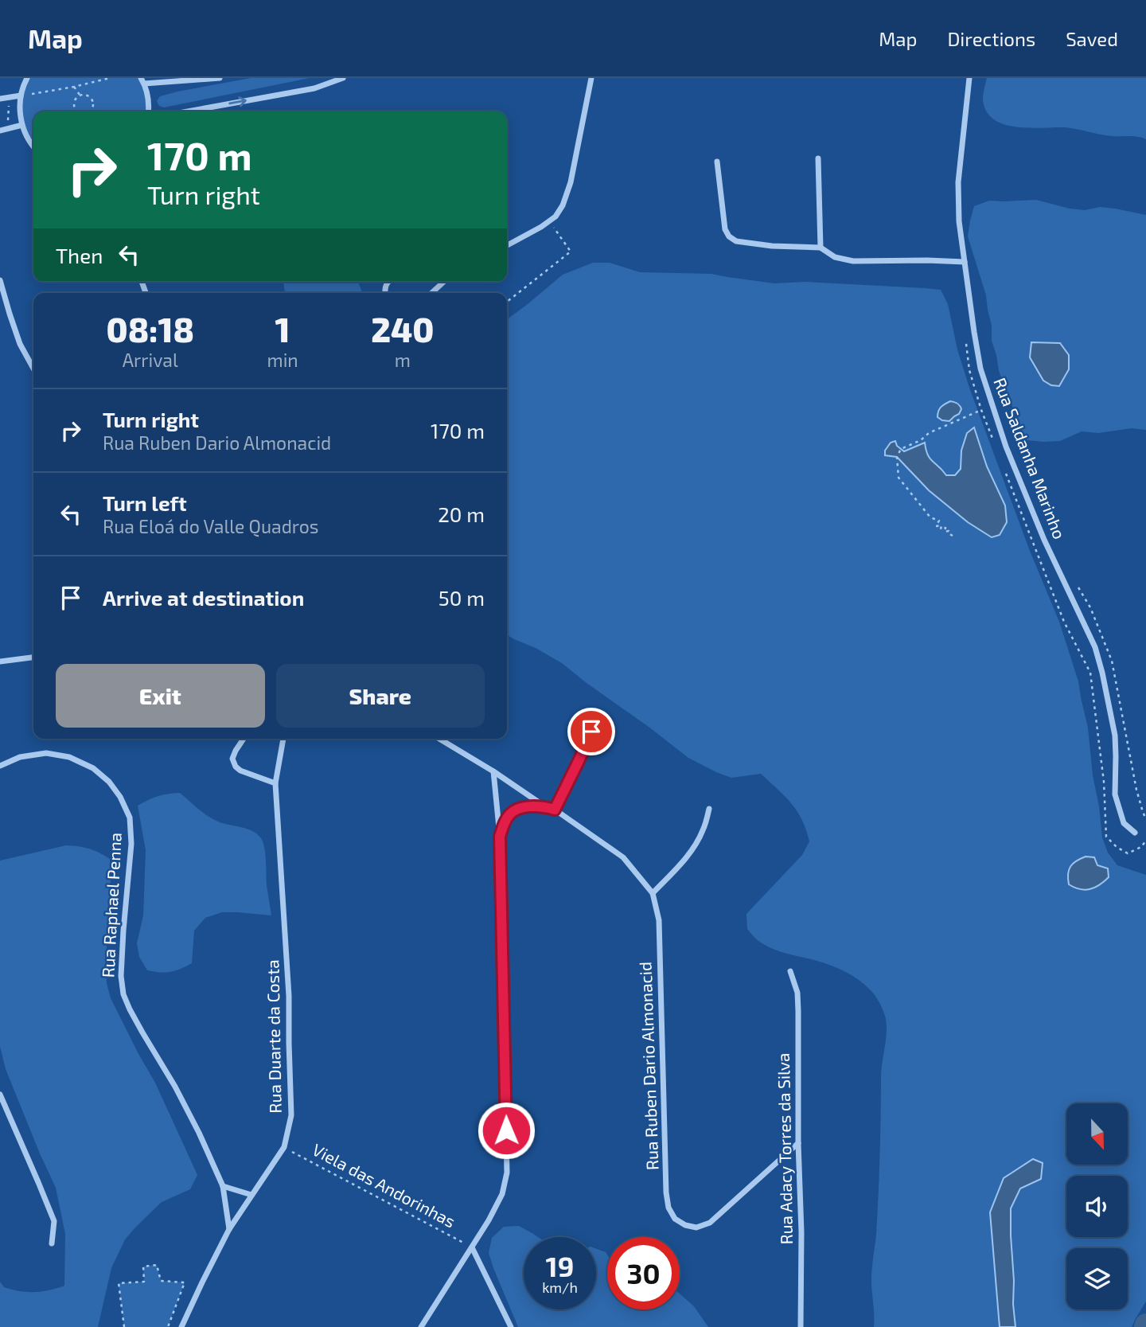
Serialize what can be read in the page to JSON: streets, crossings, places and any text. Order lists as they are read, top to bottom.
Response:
{
  "streets": {
    "street": [
      "Rua Saldanha Marinho",
      "Rua Raphael Penna",
      "Rua Duarte da Costa",
      "Rua Ruben Dario Almonacid",
      "Rua Adacy Torres da Silva"
    ],
    "path": ["Viela das Andorinhas"]
  },
  "crossings": [
    ["Rua Raphael Penna", "Rua Duarte da Costa"],
    ["Rua Duarte da Costa", "Viela das Andorinhas"],
    ["Rua Ruben Dario Almonacid", "Rua Adacy Torres da Silva"]
  ],
  "north": "bottom",
  "page": {
    "header": "Map",
    "nav": ["Map", "Directions", "Saved"],
    "turn": ["170 m", "Turn right"],
    "then": "Then",
    "eta": [
      "08:18",
      "Arrival",
      "1",
      "min",
      "240",
      "m"
    ],
    "list": [
      {
        "name": "Turn right",
        "note": "Rua Ruben Dario Almonacid",
        "value": "170 m"
      },
      {
        "name": "Turn left",
        "note": "Rua Eloá do Valle Quadros",
        "value": "20 m"
      },
      {
        "name": "Arrive at destination",
        "value": "50 m"
      }
    ],
    "buttons": ["Exit", "Share"],
    "speed": "19 km/h",
    "limit": "30"
  }
}
